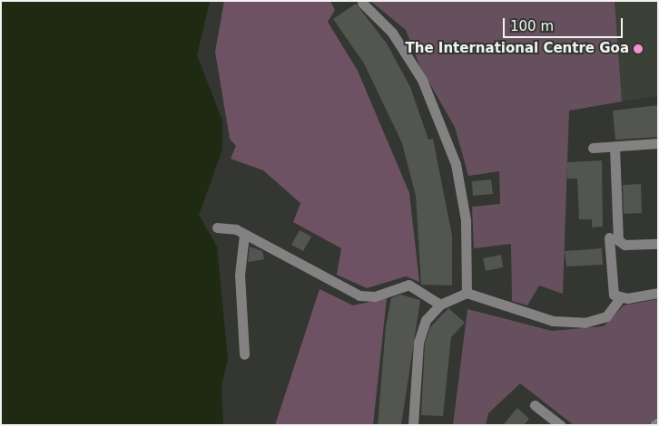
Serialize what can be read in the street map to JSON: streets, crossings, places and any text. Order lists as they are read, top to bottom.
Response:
{
  "places": ["The International Centre Goa"],
  "scale_bar": "100 m"
}
